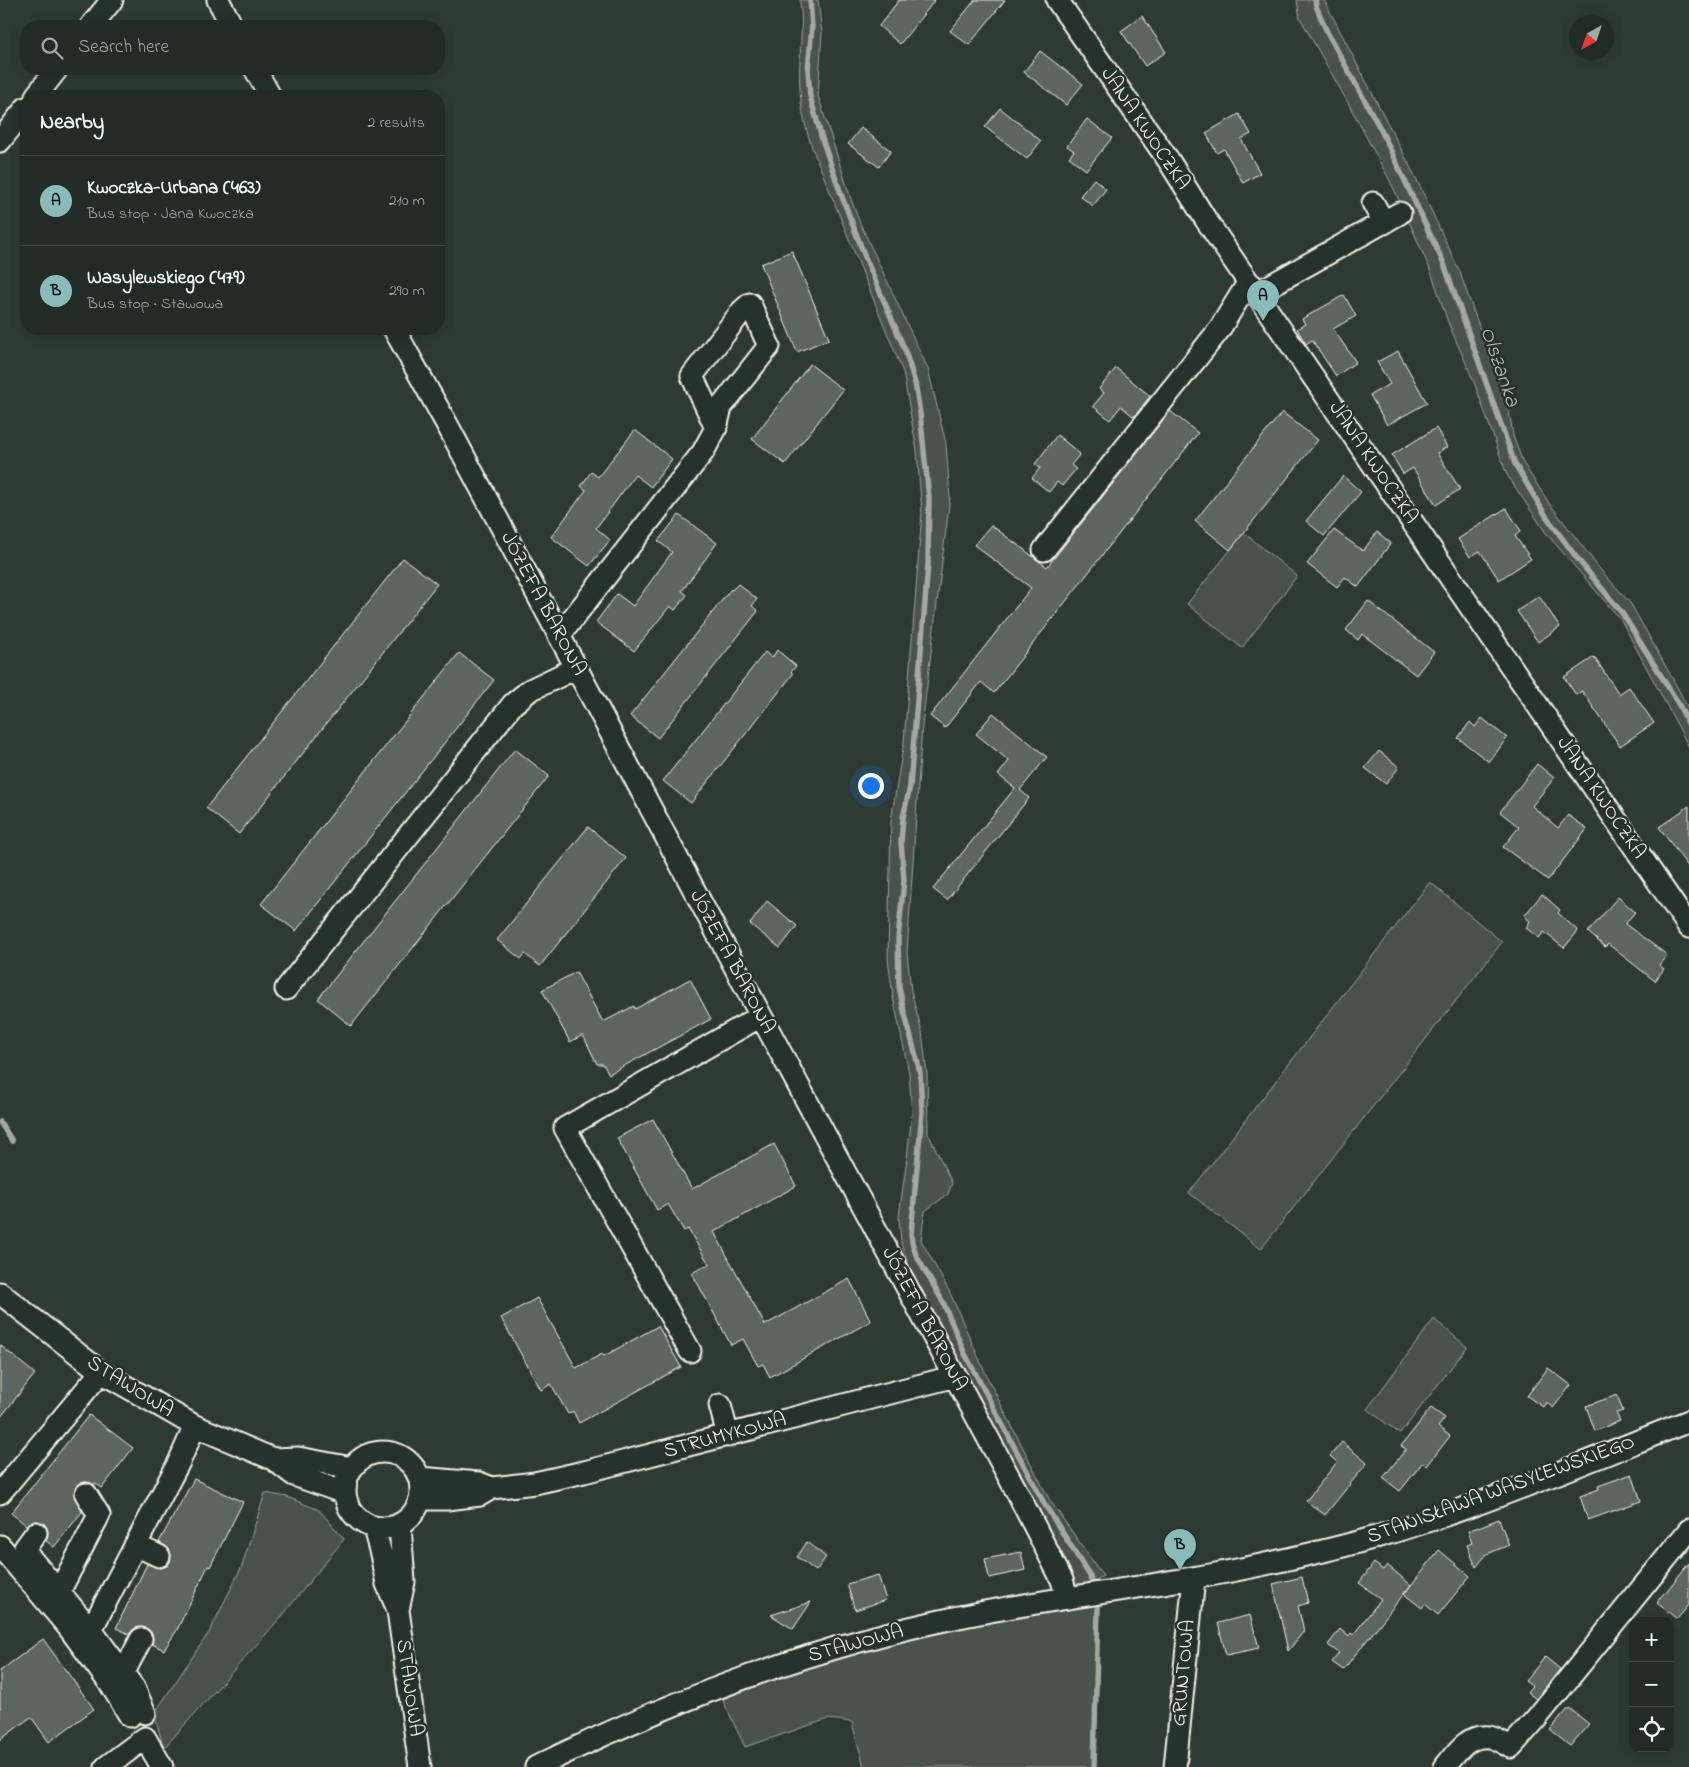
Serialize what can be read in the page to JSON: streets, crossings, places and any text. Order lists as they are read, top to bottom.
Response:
{
  "streets": {
    "street": [
      "JANA KWOCZKA",
      "JÓZEFA BARONA",
      "STAWOWA",
      "STRUMYKOWA",
      "STANISŁAWA WASYLEWSKIEGO",
      "GRUNTOWA"
    ]
  },
  "crossings": [
    ["JÓZEFA BARONA", "STAWOWA"],
    ["JÓZEFA BARONA", "STRUMYKOWA"],
    ["STAWOWA", "STRUMYKOWA"],
    ["STAWOWA", "STANISŁAWA WASYLEWSKIEGO"],
    ["STAWOWA", "GRUNTOWA"],
    ["STANISŁAWA WASYLEWSKIEGO", "GRUNTOWA"]
  ],
  "water": ["Olszanka"],
  "north": "bottom left",
  "page": {
    "search": "Search here",
    "heading": ["Nearby", "2 results"],
    "list": [
      {
        "mark": "A",
        "name": "Kwoczka-Urbana (463)",
        "note": "Bus stop · Jana Kwoczka",
        "value": "210 m"
      },
      {
        "mark": "B",
        "name": "Wasylewskiego (479)",
        "note": "Bus stop · Stawowa",
        "value": "290 m"
      }
    ],
    "pins": ["A", "B"],
    "map_buttons": ["+", "−"]
  }
}
